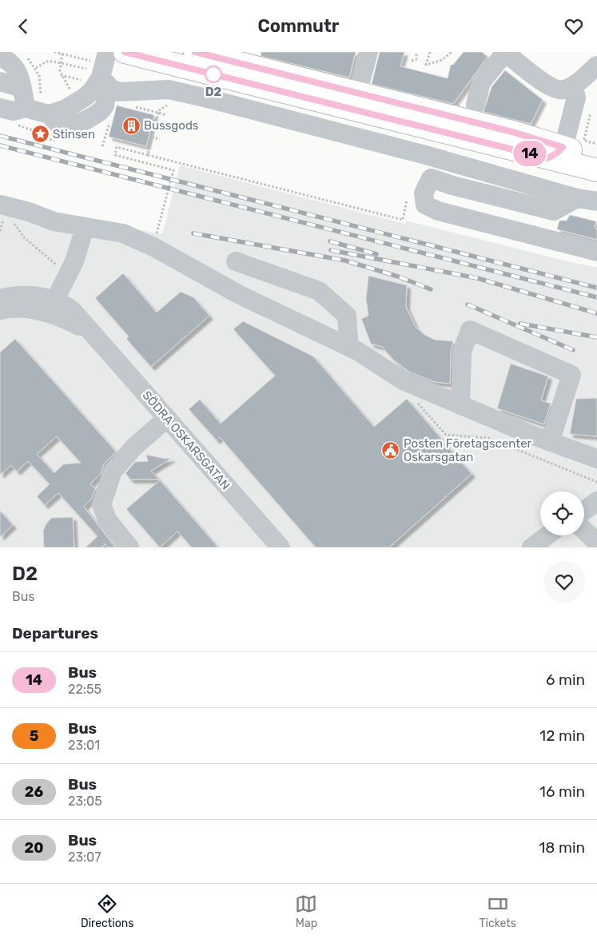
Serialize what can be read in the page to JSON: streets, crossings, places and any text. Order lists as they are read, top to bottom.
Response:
{
  "streets": {
    "street": ["SÖDRA OSKARSGATAN"]
  },
  "places": {
    "other": ["D2"],
    "building": ["Bussgods"],
    "place": ["Stinsen"],
    "public building": ["Posten Företagscenter Oskarsgatan"]
  },
  "lines": ["bus line 14"],
  "page": {
    "header": "Commutr",
    "on_map": "14",
    "heading": [
      ["D2", "Bus"],
      "Departures"
    ],
    "list": [
      {
        "mark": "14",
        "name": "Bus",
        "note": "22:55",
        "value": "6 min"
      },
      {
        "mark": "5",
        "name": "Bus",
        "note": "23:01",
        "value": "12 min"
      },
      {
        "mark": "26",
        "name": "Bus",
        "note": "23:05",
        "value": "16 min"
      },
      {
        "mark": "20",
        "name": "Bus",
        "note": "23:07",
        "value": "18 min"
      }
    ],
    "tabs": ["Directions", "Map", "Tickets"]
  }
}
